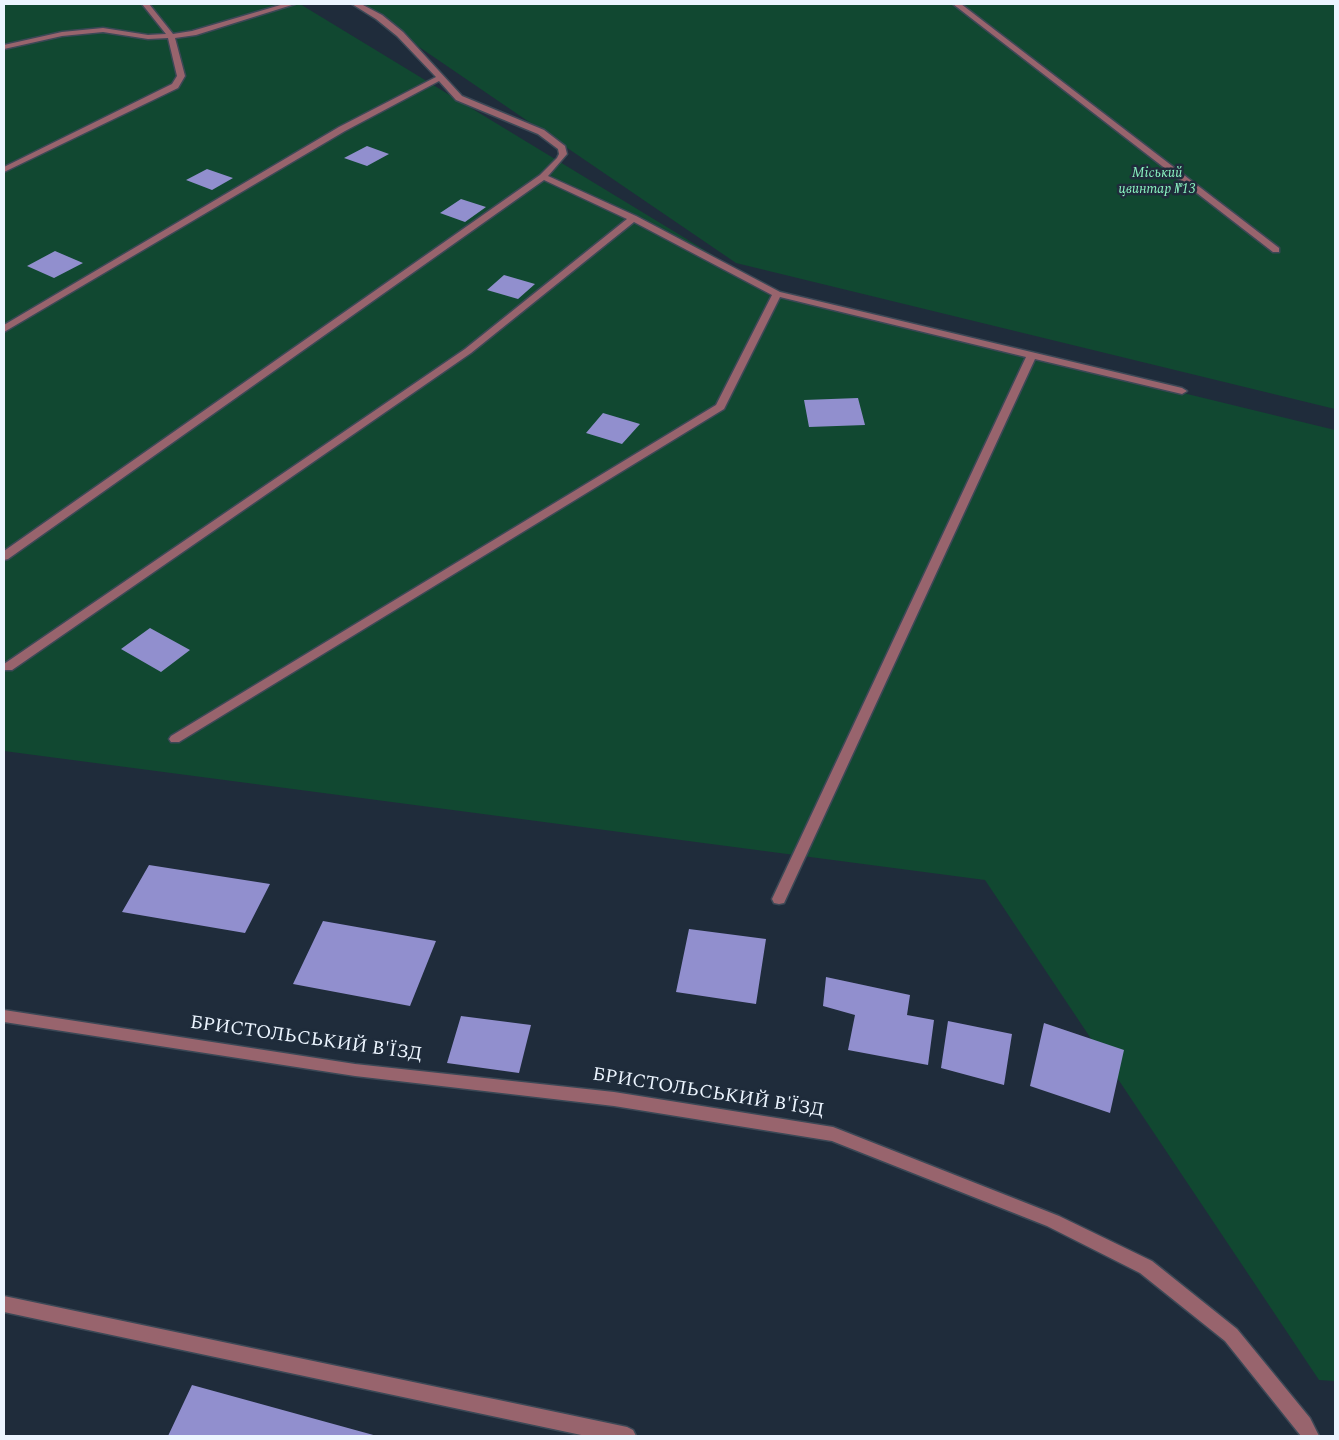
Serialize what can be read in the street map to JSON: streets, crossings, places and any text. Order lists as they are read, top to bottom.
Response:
{
  "streets": {
    "street": ["БРИСТОЛЬСЬКИЙ В'ЇЗД"]
  },
  "parks": ["Міський цвинтар №13"]
}
